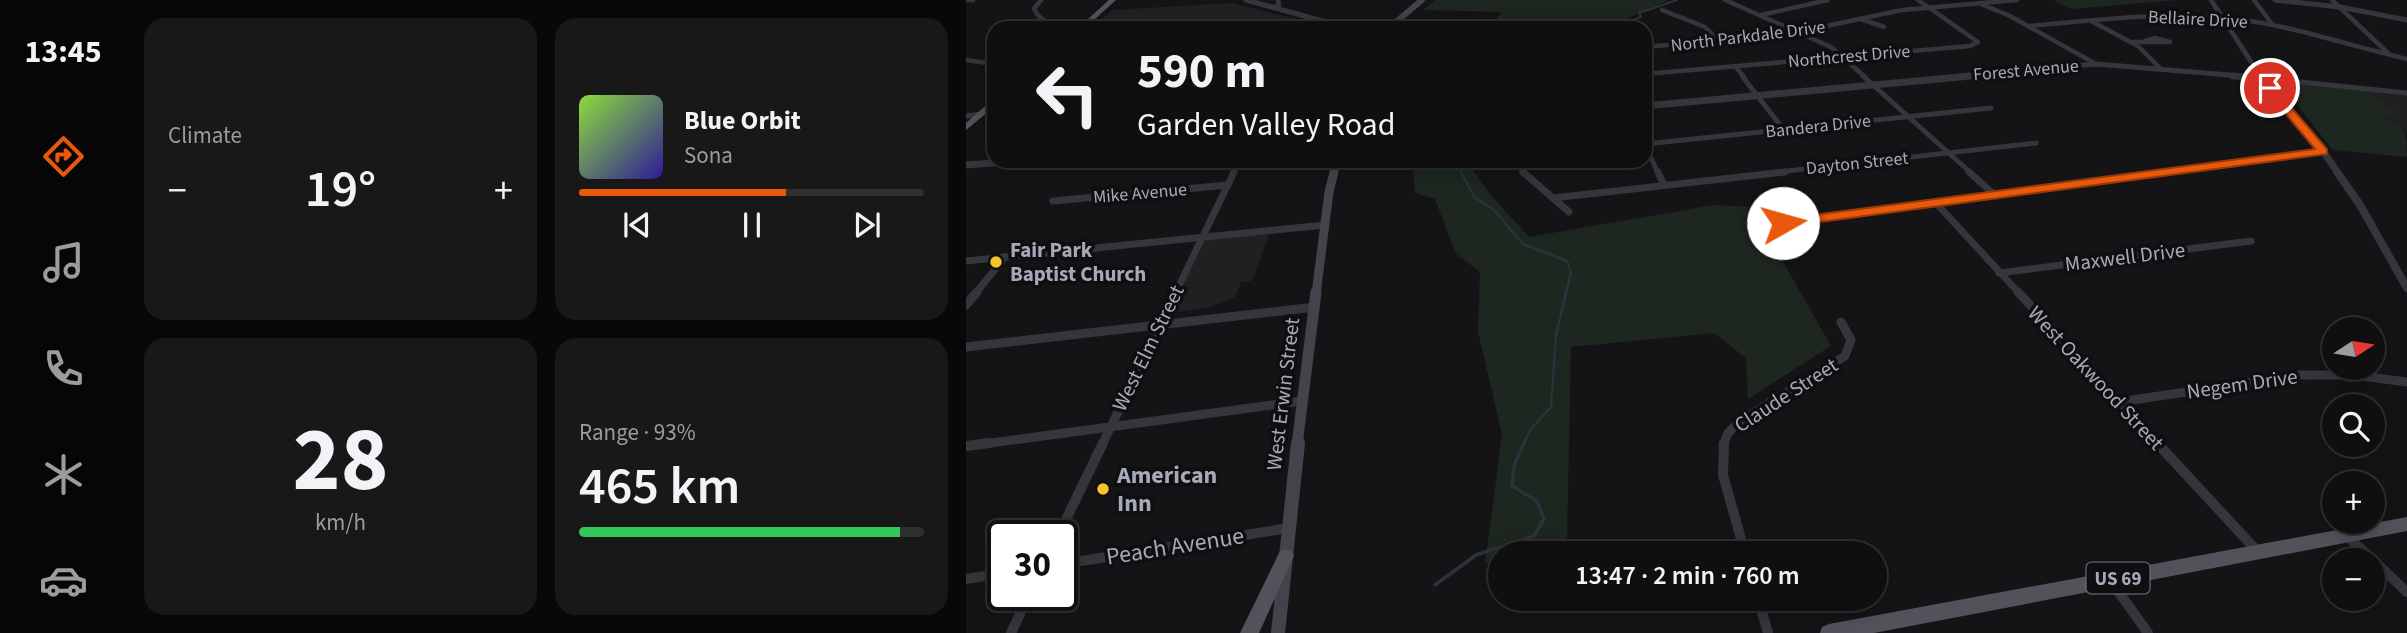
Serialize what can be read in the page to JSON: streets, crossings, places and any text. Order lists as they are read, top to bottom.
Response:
{
  "streets": {
    "main road": ["West Erwin Street", "US 69"],
    "street": [
      "Bellaire Drive",
      "North Parkdale Drive",
      "Northcrest Drive",
      "Forest Avenue",
      "Bandera Drive",
      "Dayton Street",
      "Mike Avenue",
      "Maxwell Drive",
      "West Elm Street",
      "West Oakwood Street",
      "Negem Drive",
      "Claude Street",
      "Peach Avenue"
    ]
  },
  "crossings": [
    ["North Parkdale Drive", "Northcrest Drive"],
    ["Mike Avenue", "West Elm Street"],
    ["Maxwell Drive", "West Oakwood Street"],
    ["West Oakwood Street", "Negem Drive"],
    ["West Oakwood Street", "US 69"],
    ["West Erwin Street", "Peach Avenue"]
  ],
  "places": ["Fair Park Baptist Church", "American Inn"],
  "north": "right",
  "page": {
    "tabs": "13:45",
    "tile": [
      "Climate",
      ["28", "km/h"],
      ["Range · 93%", "465 km"]
    ],
    "turn": ["590 m", "Garden Valley Road"],
    "song": ["Blue Orbit", "Sona"],
    "heat": ["−", "19°", "+"],
    "map_buttons": ["+", "−"],
    "limit": "30",
    "trip": "13:47 · 2 min · 760 m"
  }
}
